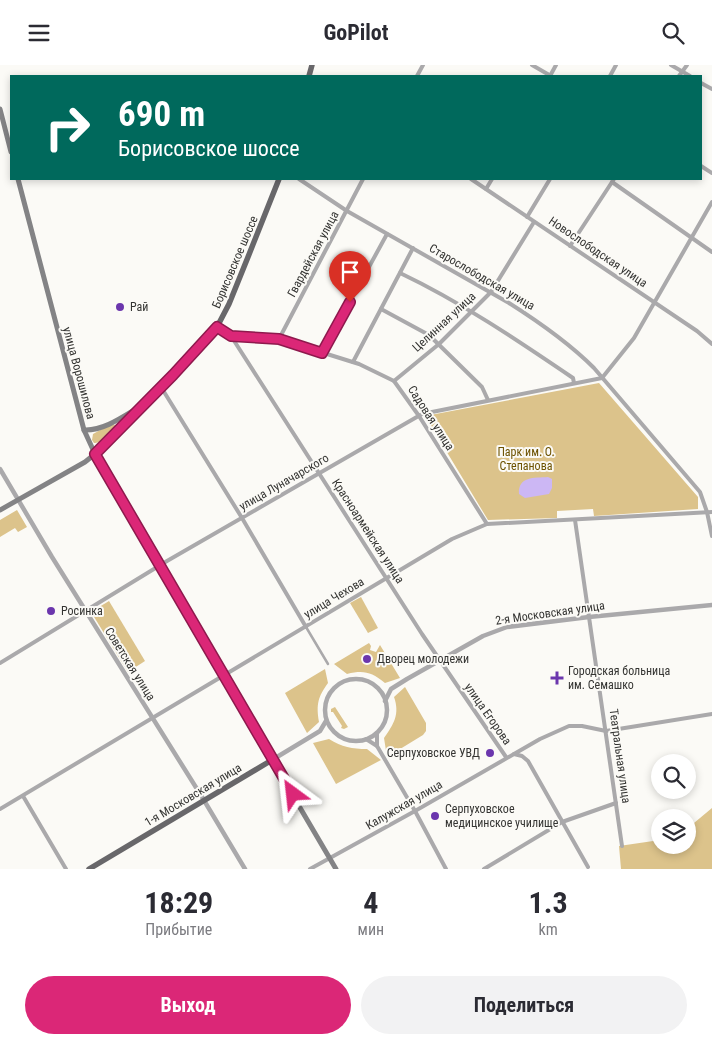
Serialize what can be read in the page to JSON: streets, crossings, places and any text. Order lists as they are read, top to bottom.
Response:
{
  "streets": {
    "main road": ["Борисовское шоссе", "улица Ворошилова", "1-я Московская улица"],
    "street": [
      "Новослободская улица",
      "Гвардейская улица",
      "Старослободская улица",
      "Целинная улица",
      "Садовая улица",
      "улица Луначарского",
      "Красноармейская улица",
      "улица Чехова",
      "2-я Московская улица",
      "Советская улица",
      "улица Егорова",
      "Театральная улица",
      "Калужская улица"
    ]
  },
  "crossings": [
    ["Новослободская улица", "Целинная улица"],
    ["Гвардейская улица", "Старослободская улица"],
    ["Гвардейская улица", "Садовая улица"],
    ["Борисовское шоссе", "улица Ворошилова"],
    ["Борисовское шоссе", "Садовая улица"],
    ["Старослободская улица", "Целинная улица"],
    ["Старослободская улица", "улица Луначарского"],
    ["Старослободская улица", "улица Чехова"],
    ["Целинная улица", "Садовая улица"],
    ["улица Ворошилова", "улица Луначарского"],
    ["улица Ворошилова", "улица Чехова"],
    ["улица Ворошилова", "1-я Московская улица"],
    ["улица Ворошилова", "Калужская улица"],
    ["Садовая улица", "улица Луначарского"],
    ["Садовая улица", "Красноармейская улица"],
    ["Садовая улица", "улица Чехова"],
    ["улица Луначарского", "Красноармейская улица"],
    ["улица Луначарского", "Советская улица"],
    ["Красноармейская улица", "улица Чехова"],
    ["Красноармейская улица", "2-я Московская улица"],
    ["Красноармейская улица", "улица Егорова"],
    ["улица Чехова", "Советская улица"],
    ["улица Чехова", "Театральная улица"],
    ["2-я Московская улица", "улица Егорова"],
    ["2-я Московская улица", "Театральная улица"],
    ["Советская улица", "1-я Московская улица"],
    ["улица Егорова", "Калужская улица"]
  ],
  "parks": ["Парк им. О. Степанова"],
  "places": {
    "other": [
      "Рай",
      "Росинка",
      "Дворец молодежи",
      "Серпуховское УВД",
      "Серпуховское медицинское училище"
    ],
    "health": ["Городская больница им. Семашко"]
  },
  "page": {
    "header": "GoPilot",
    "turn": ["690 m", "Борисовское шоссе"],
    "eta": [
      "18:29",
      "Прибытие",
      "4",
      "мин",
      "1.3",
      "km"
    ],
    "buttons": ["Выход", "Поделиться"]
  }
}
